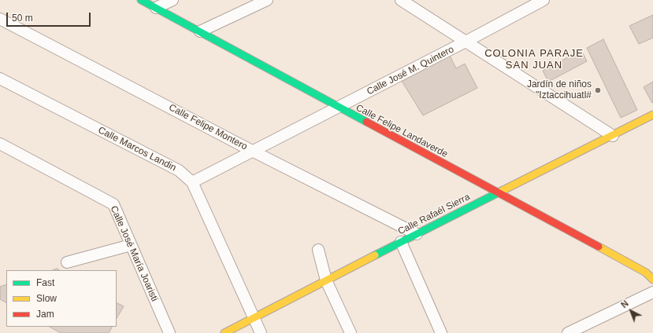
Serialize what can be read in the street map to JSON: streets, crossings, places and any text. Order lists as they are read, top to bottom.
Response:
{
  "streets": {
    "street": [
      "Calle José M. Quintero",
      "Calle Felipe Montero",
      "Calle Felipe Landaverde",
      "Calle Marcos Landin",
      "Calle Rafaél Sierra",
      "Calle José María Joaristi"
    ]
  },
  "crossings": [
    ["Calle José M. Quintero", "Calle Felipe Montero"],
    ["Calle José M. Quintero", "Calle Felipe Landaverde"],
    ["Calle José M. Quintero", "Calle Marcos Landin"],
    ["Calle Felipe Montero", "Calle Rafaél Sierra"],
    ["Calle Felipe Landaverde", "Calle Rafaél Sierra"],
    ["Calle Marcos Landin", "Calle Rafaél Sierra"]
  ],
  "districts": ["COLONIA PARAJE SAN JUAN"],
  "places": ["Jardín de niños \"Iztaccihuatl#"],
  "legend": ["Fast", "Slow", "Jam"],
  "scale_bar": "50 m",
  "north": "top left"
}
